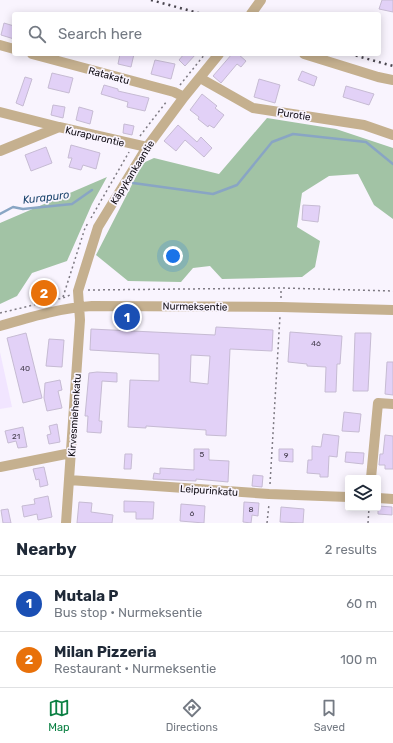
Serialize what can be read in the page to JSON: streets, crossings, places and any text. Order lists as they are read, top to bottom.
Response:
{
  "streets": {
    "street": [
      "Ratakatu",
      "Purotie",
      "Kurapurontie",
      "Käpykankaantie",
      "Nurmeksentie",
      "Kirvesmiehenkatu",
      "Leipurinkatu"
    ]
  },
  "crossings": [
    ["Ratakatu", "Käpykankaantie"],
    ["Purotie", "Käpykankaantie"],
    ["Kurapurontie", "Käpykankaantie"],
    ["Käpykankaantie", "Nurmeksentie"],
    ["Käpykankaantie", "Kirvesmiehenkatu"],
    ["Nurmeksentie", "Kirvesmiehenkatu"],
    ["Kirvesmiehenkatu", "Leipurinkatu"]
  ],
  "water": ["Kurapuro"],
  "house_numbers": [
    "46",
    "40",
    "21",
    "5",
    "9",
    "8",
    "6"
  ],
  "page": {
    "search": "Search here",
    "pins": ["2", "1"],
    "heading": ["Nearby", "2 results"],
    "list": [
      {
        "mark": "1",
        "name": "Mutala P",
        "note": "Bus stop · Nurmeksentie",
        "value": "60 m"
      },
      {
        "mark": "2",
        "name": "Milan Pizzeria",
        "note": "Restaurant · Nurmeksentie",
        "value": "100 m"
      }
    ],
    "nav": ["Map", "Directions", "Saved"]
  }
}
